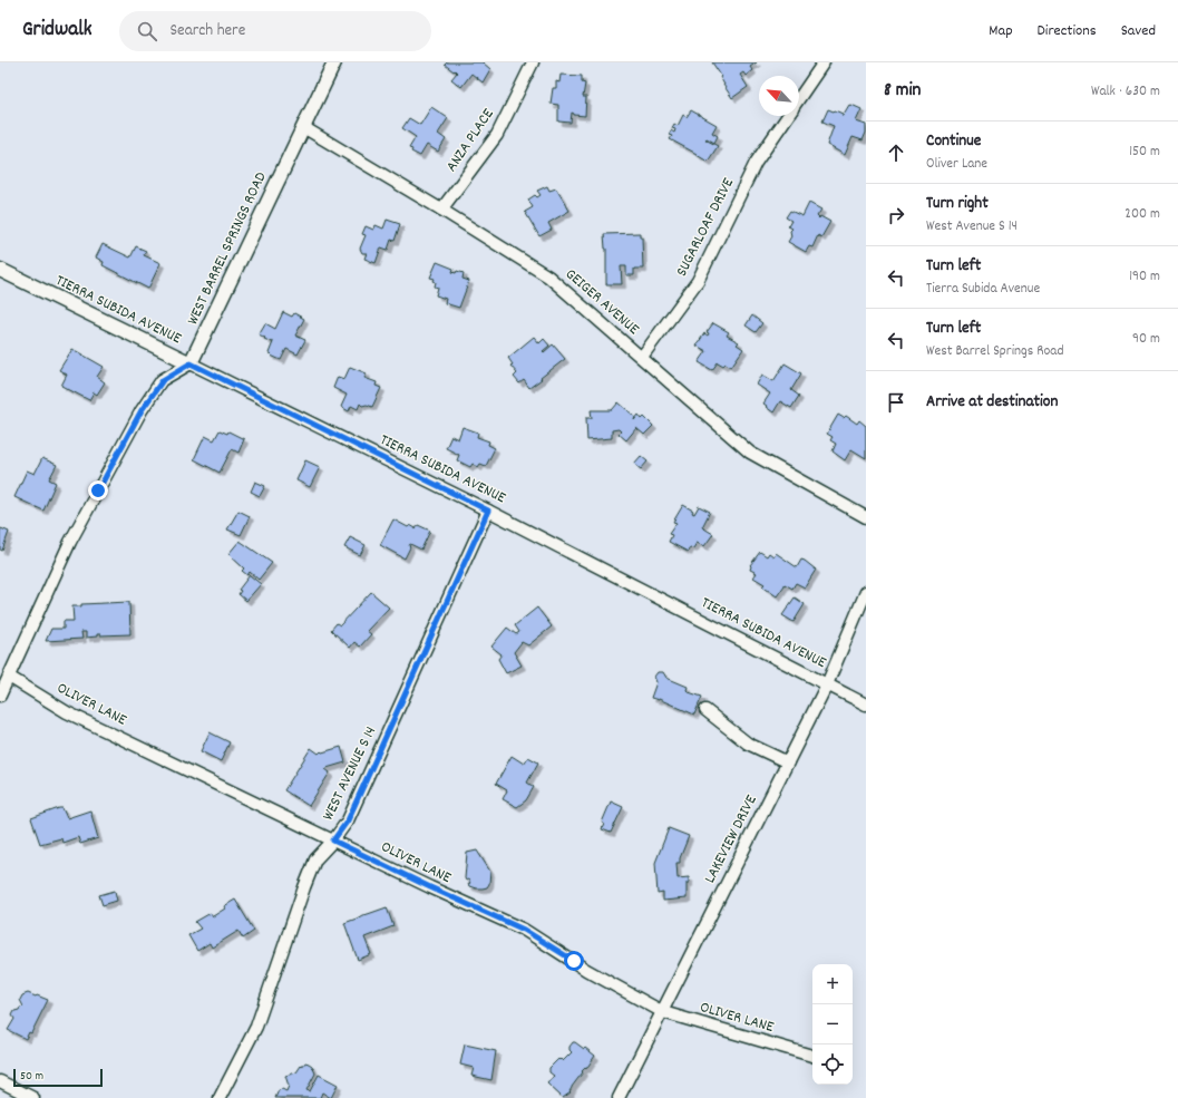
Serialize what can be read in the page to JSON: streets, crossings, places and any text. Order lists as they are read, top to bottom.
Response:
{
  "streets": {
    "street": [
      "ANZA PLACE",
      "SUGARLOAF DRIVE",
      "WEST BARREL SPRINGS ROAD",
      "GEIGER AVENUE",
      "TIERRA SUBIDA AVENUE",
      "OLIVER LANE",
      "WEST AVENUE S 14",
      "LAKEVIEW DRIVE"
    ]
  },
  "crossings": [
    ["ANZA PLACE", "GEIGER AVENUE"],
    ["SUGARLOAF DRIVE", "GEIGER AVENUE"],
    ["WEST BARREL SPRINGS ROAD", "GEIGER AVENUE"],
    ["WEST BARREL SPRINGS ROAD", "TIERRA SUBIDA AVENUE"],
    ["TIERRA SUBIDA AVENUE", "WEST AVENUE S 14"],
    ["TIERRA SUBIDA AVENUE", "LAKEVIEW DRIVE"],
    ["OLIVER LANE", "WEST AVENUE S 14"],
    ["OLIVER LANE", "LAKEVIEW DRIVE"]
  ],
  "scale_bar": "50 m",
  "north": "top left",
  "page": {
    "header": "Gridwalk",
    "search": "Search here",
    "nav": ["Map", "Directions", "Saved"],
    "heading": ["8 min", "Walk · 630 m"],
    "list": [
      ["Continue", "Oliver Lane", "150 m"],
      ["Turn right", "West Avenue S 14", "200 m"],
      ["Turn left", "Tierra Subida Avenue", "190 m"],
      ["Turn left", "West Barrel Springs Road", "90 m"],
      "Arrive at destination"
    ],
    "map_buttons": ["+", "−"],
    "scale": "50 m"
  }
}
